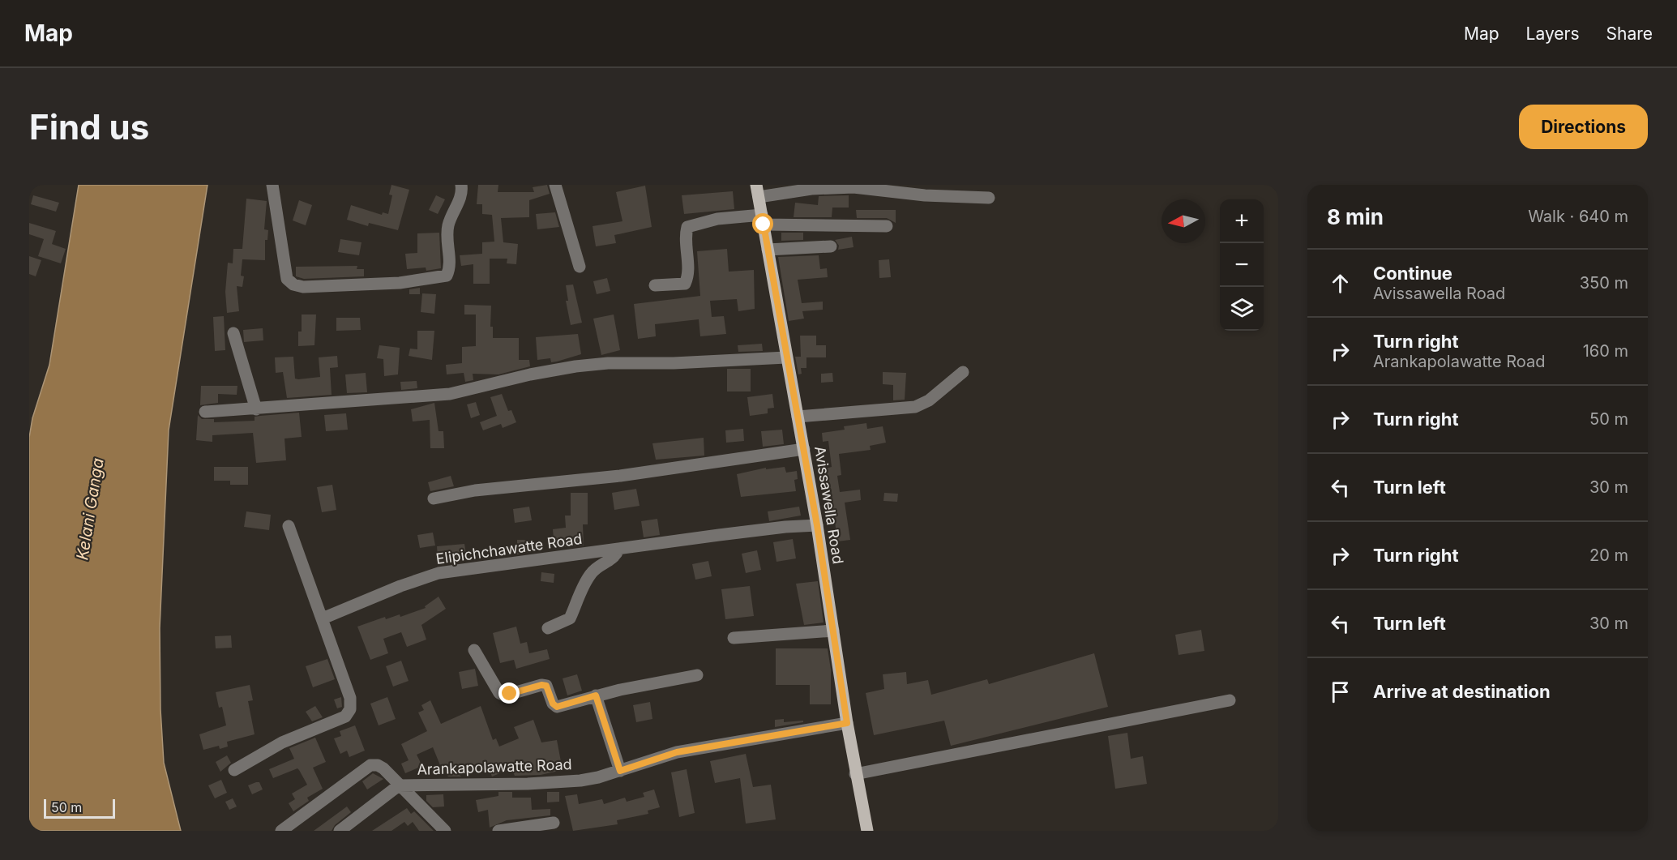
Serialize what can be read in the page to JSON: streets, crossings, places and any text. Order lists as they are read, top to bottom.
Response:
{
  "streets": {
    "main road": ["Avissawella Road"],
    "street": ["Elipichchawatte Road", "Arankapolawatte Road"]
  },
  "crossings": [
    ["Avissawella Road", "Elipichchawatte Road"],
    ["Avissawella Road", "Arankapolawatte Road"]
  ],
  "water": ["Kelani Ganga"],
  "scale_bar": "50 m",
  "north": "left",
  "page": {
    "header": "Map",
    "nav": ["Map", "Layers", "Share"],
    "buttons": "Directions",
    "title": "Find us",
    "heading": ["8 min", "Walk · 640 m"],
    "map_buttons": ["+", "−"],
    "list": [
      ["Continue", "Avissawella Road", "350 m"],
      ["Turn right", "Arankapolawatte Road", "160 m"],
      ["Turn right", "50 m"],
      ["Turn left", "30 m"],
      ["Turn right", "20 m"],
      ["Turn left", "30 m"],
      "Arrive at destination"
    ],
    "scale": "50 m"
  }
}
